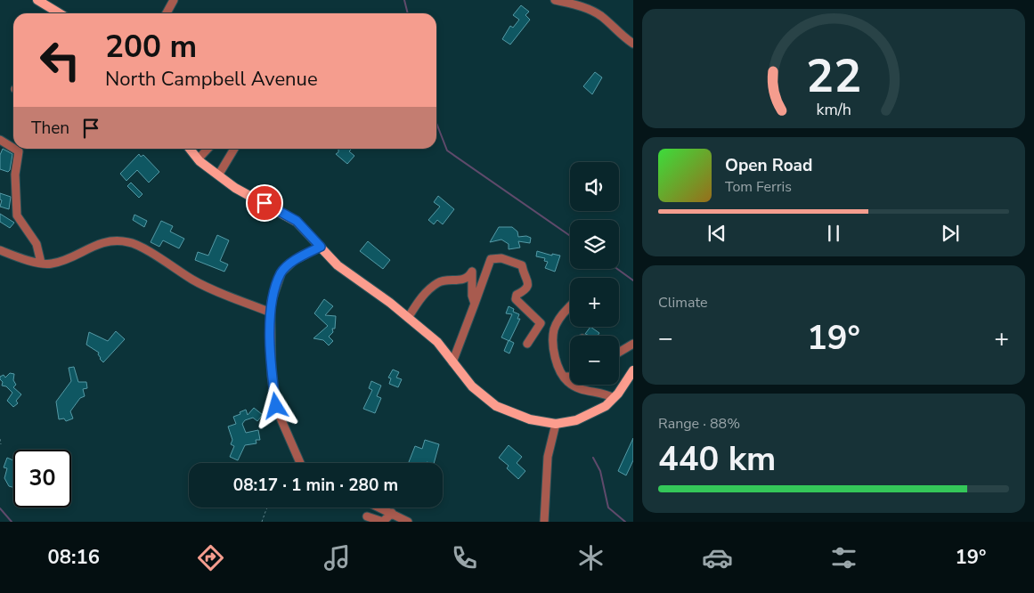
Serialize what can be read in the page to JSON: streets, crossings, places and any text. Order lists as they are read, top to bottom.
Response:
{
  "page": {
    "turn": ["200 m", "North Campbell Avenue"],
    "then": "Then",
    "song": ["Open Road", "Tom Ferris"],
    "map_buttons": ["+", "−"],
    "tile": [
      "Climate",
      ["Range · 88%", "440 km"]
    ],
    "heat": ["−", "19°", "+"],
    "limit": "30",
    "trip": "08:17 · 1 min · 280 m",
    "tabs": ["08:16", "19°"],
    "gauge": ["22", "km/h"]
  }
}
